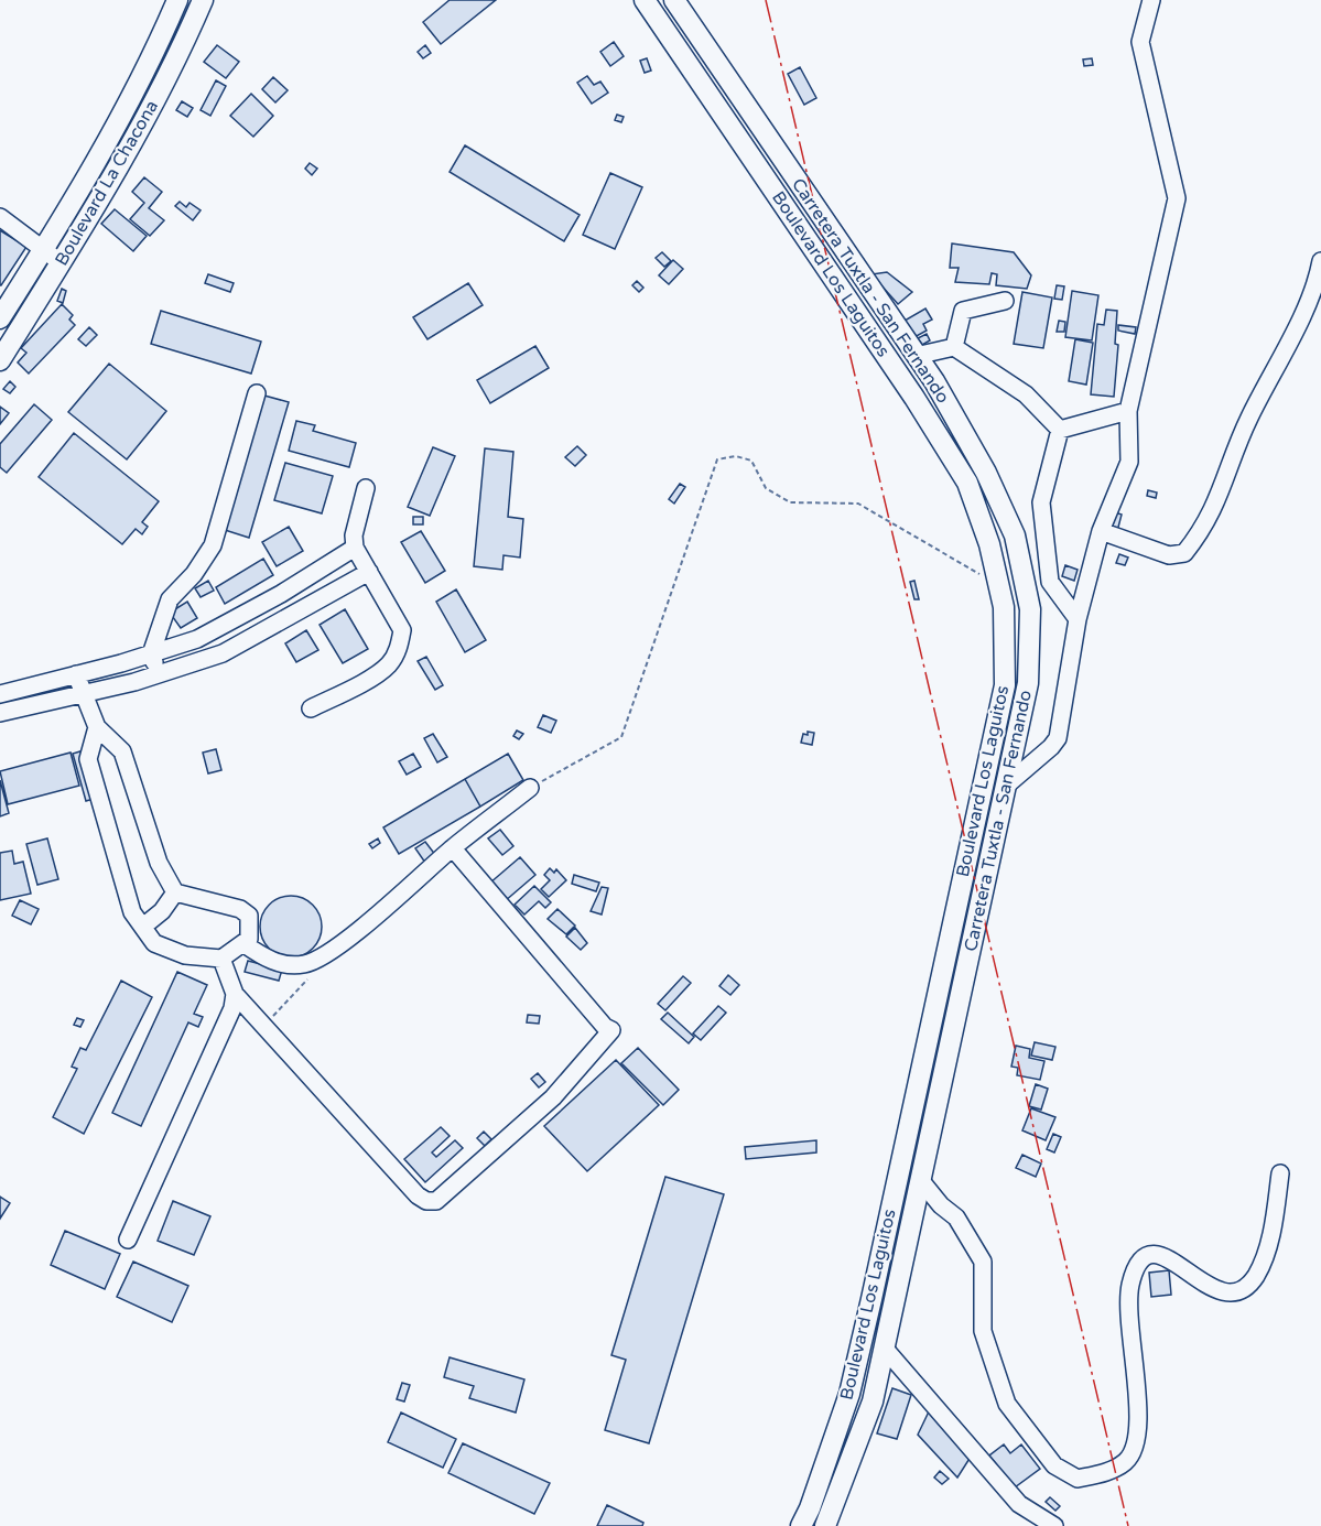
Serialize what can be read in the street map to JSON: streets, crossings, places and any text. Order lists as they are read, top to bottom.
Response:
{
  "streets": {
    "main road": ["Boulevard La Chacona", "Boulevard Los Laguitos", "Carretera Tuxtla - San Fernando"]
  }
}
